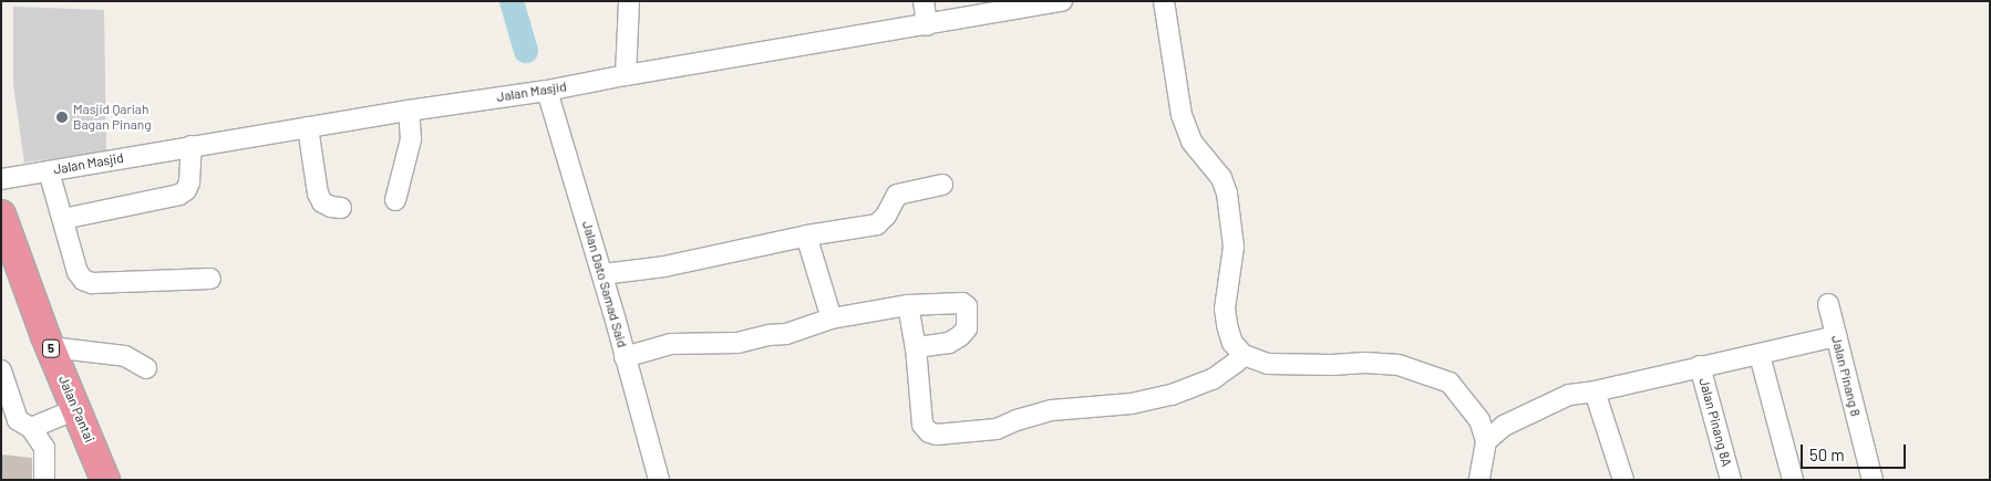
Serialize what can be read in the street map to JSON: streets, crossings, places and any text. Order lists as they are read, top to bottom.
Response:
{
  "streets": {
    "highway": ["5", "Jalan Pantai"],
    "street": [
      "Jalan Masjid",
      "Jalan Dato Samad Said",
      "Jalan Pinang 8",
      "Jalan Pinang 8A"
    ]
  },
  "crossings": [
    ["Jalan Masjid", "Jalan Dato Samad Said"]
  ],
  "places": ["Masjid Qariah Bagan Pinang"],
  "scale_bar": "50 m"
}
